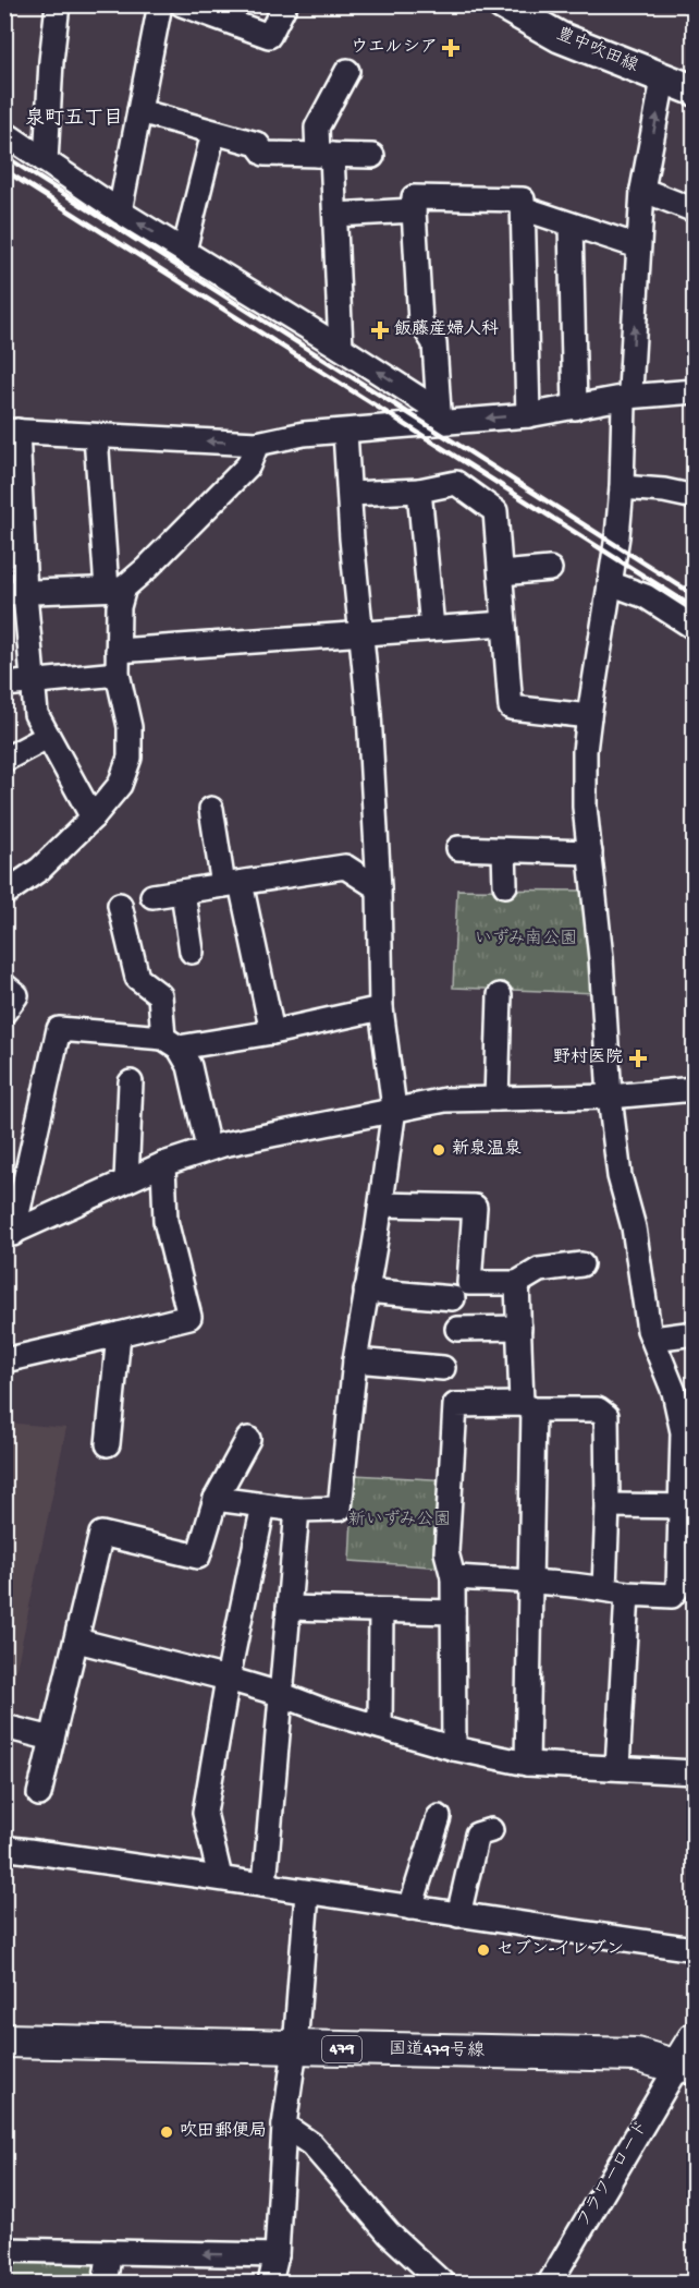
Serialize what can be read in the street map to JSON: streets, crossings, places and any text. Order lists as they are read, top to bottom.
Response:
{
  "streets": {
    "highway": ["479", "国道479号線"],
    "main road": ["豊中吹田線"],
    "street": ["フラワーロード"]
  },
  "crossings": [
    ["国道479号線", "フラワーロード"]
  ],
  "districts": ["泉町五丁目"],
  "parks": ["いずみ南公園", "新いずみ公園"],
  "places": {
    "health": ["ウエルシア", "飯藤産婦人科", "野村医院"],
    "other": ["新泉温泉", "セブン-イレブン", "吹田郵便局"]
  }
}
